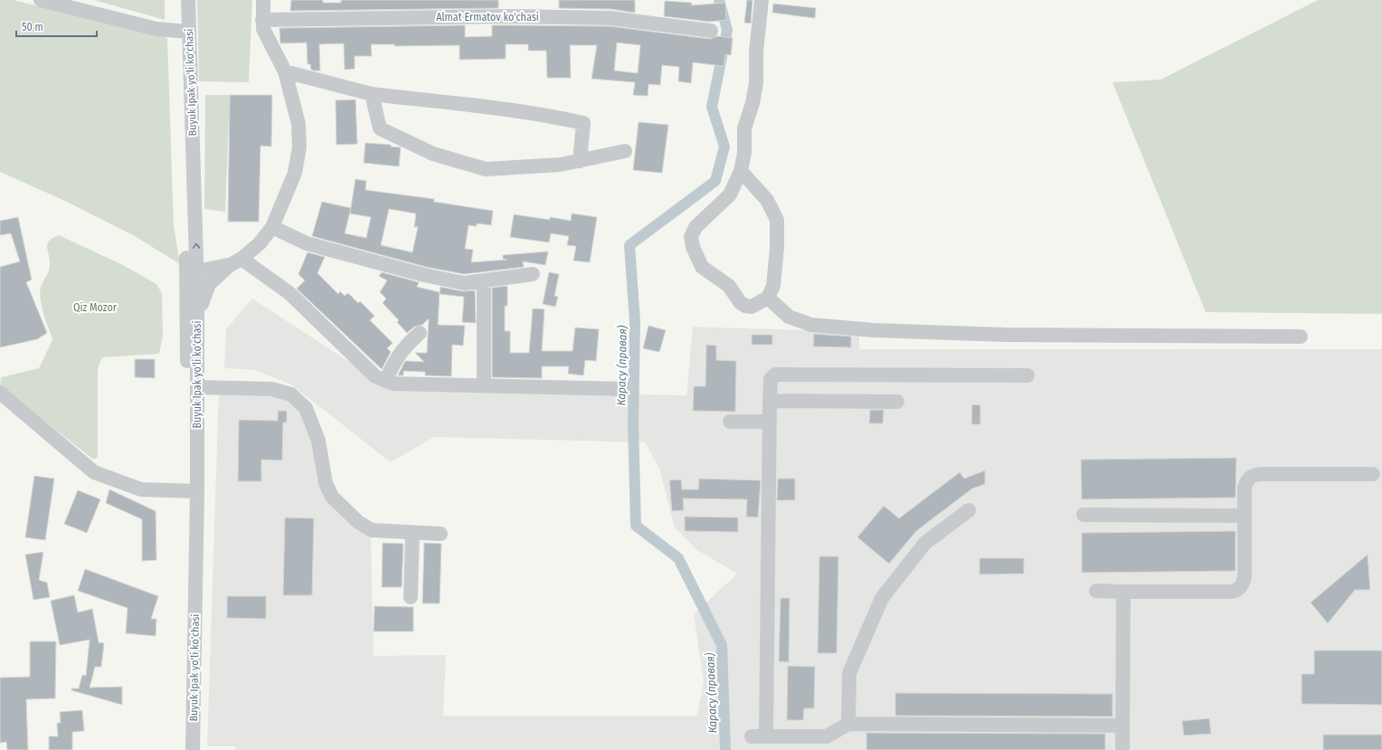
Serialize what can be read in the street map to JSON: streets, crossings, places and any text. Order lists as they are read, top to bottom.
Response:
{
  "streets": {
    "street": ["Almat Ermatov ko'chasi", "Buyuk Ipak yo'li ko'chasi"]
  },
  "crossings": [
    ["Almat Ermatov ko'chasi", "Buyuk Ipak yo'li ko'chasi"]
  ],
  "water": ["Карасу (правая)"],
  "parks": ["Qiz Mozor"],
  "scale_bar": "50 m"
}
